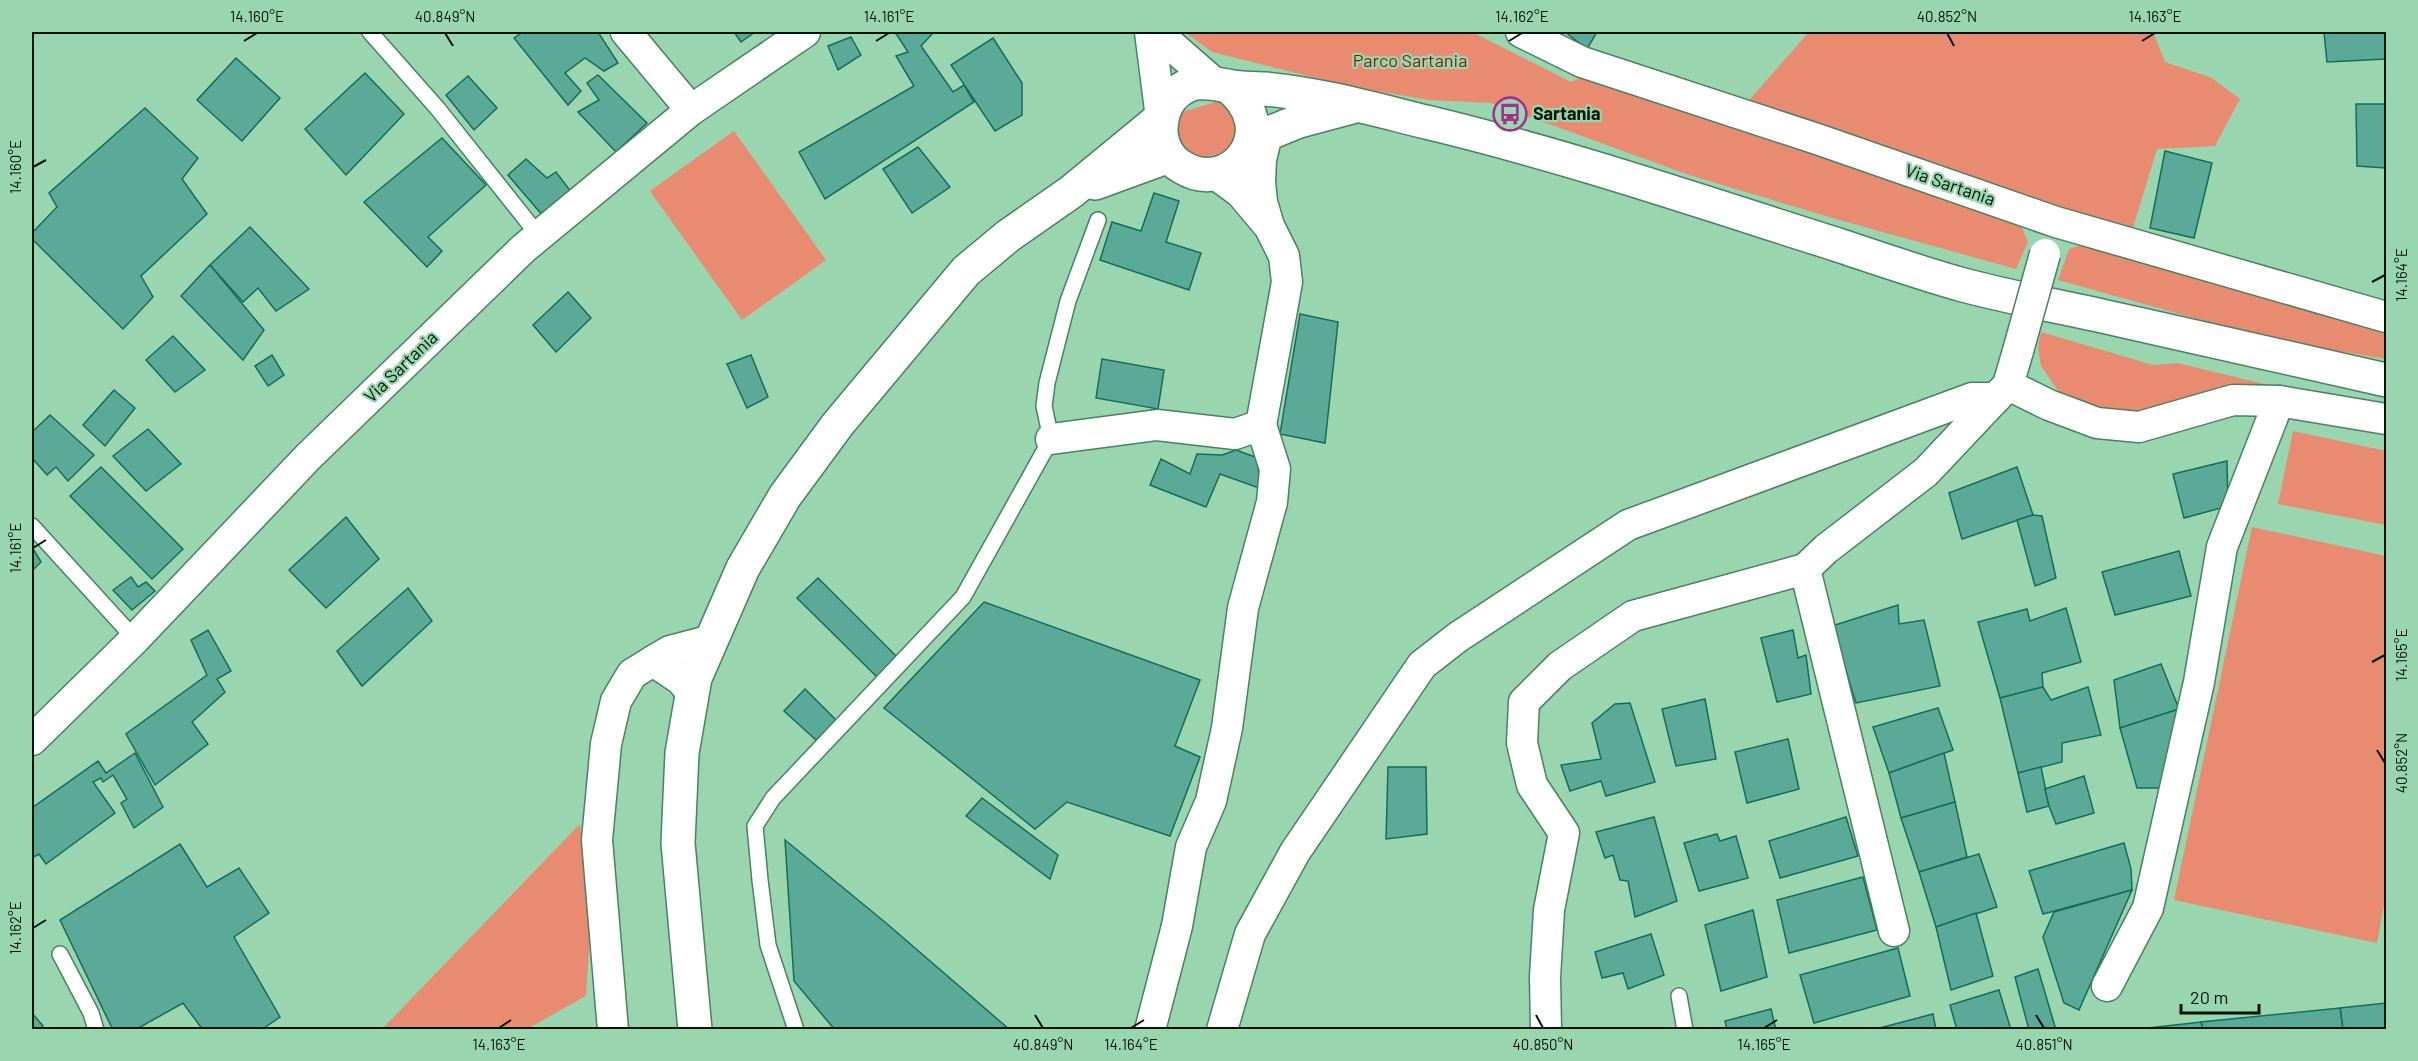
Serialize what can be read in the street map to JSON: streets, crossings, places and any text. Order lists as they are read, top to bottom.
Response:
{
  "streets": {
    "street": ["Via Sartania"]
  },
  "parks": ["Parco Sartania"],
  "places": {
    "bus stop": ["Sartania"]
  },
  "scale_bar": "20 m",
  "coordinates": [
    "14.160°E",
    "40.849°N",
    "14.161°E",
    "14.162°E",
    "40.852°N",
    "14.163°E",
    "14.164°E",
    "14.165°E",
    "40.850°N",
    "40.851°N"
  ]
}
